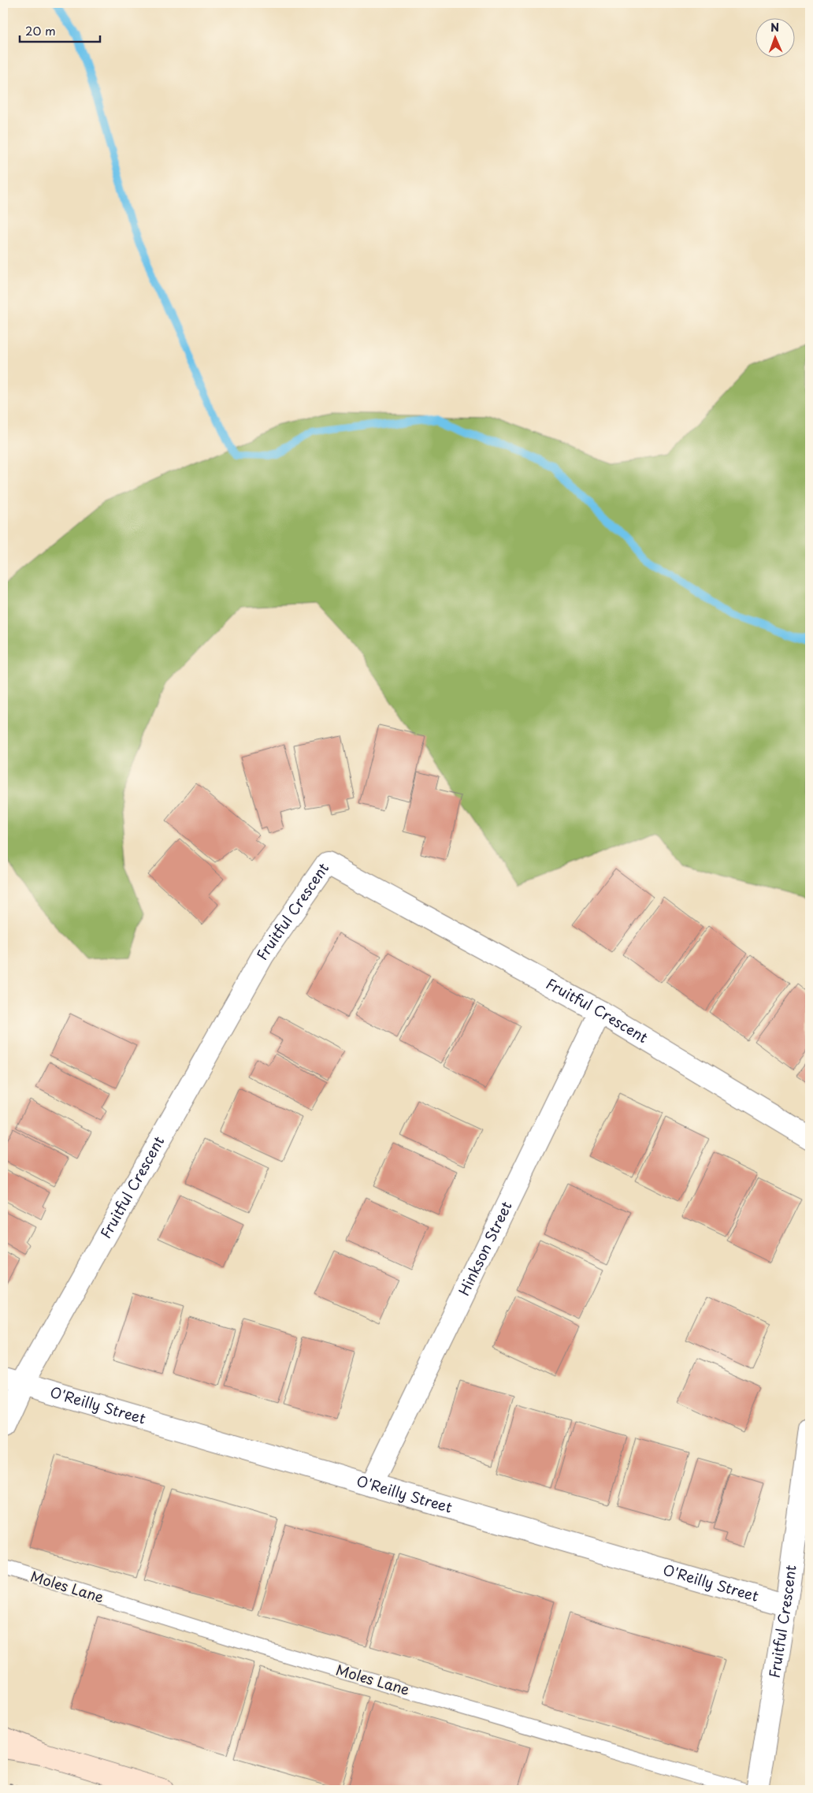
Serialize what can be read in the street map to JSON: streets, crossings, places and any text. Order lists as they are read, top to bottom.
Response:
{
  "streets": {
    "street": ["Fruitful Crescent", "Hinkson Street", "O'Reilly Street"],
    "lane": ["Moles Lane"]
  },
  "crossings": [
    ["Fruitful Crescent", "Hinkson Street"],
    ["Fruitful Crescent", "O'Reilly Street"],
    ["Hinkson Street", "O'Reilly Street"]
  ],
  "scale_bar": "20 m",
  "north": "top"
}
